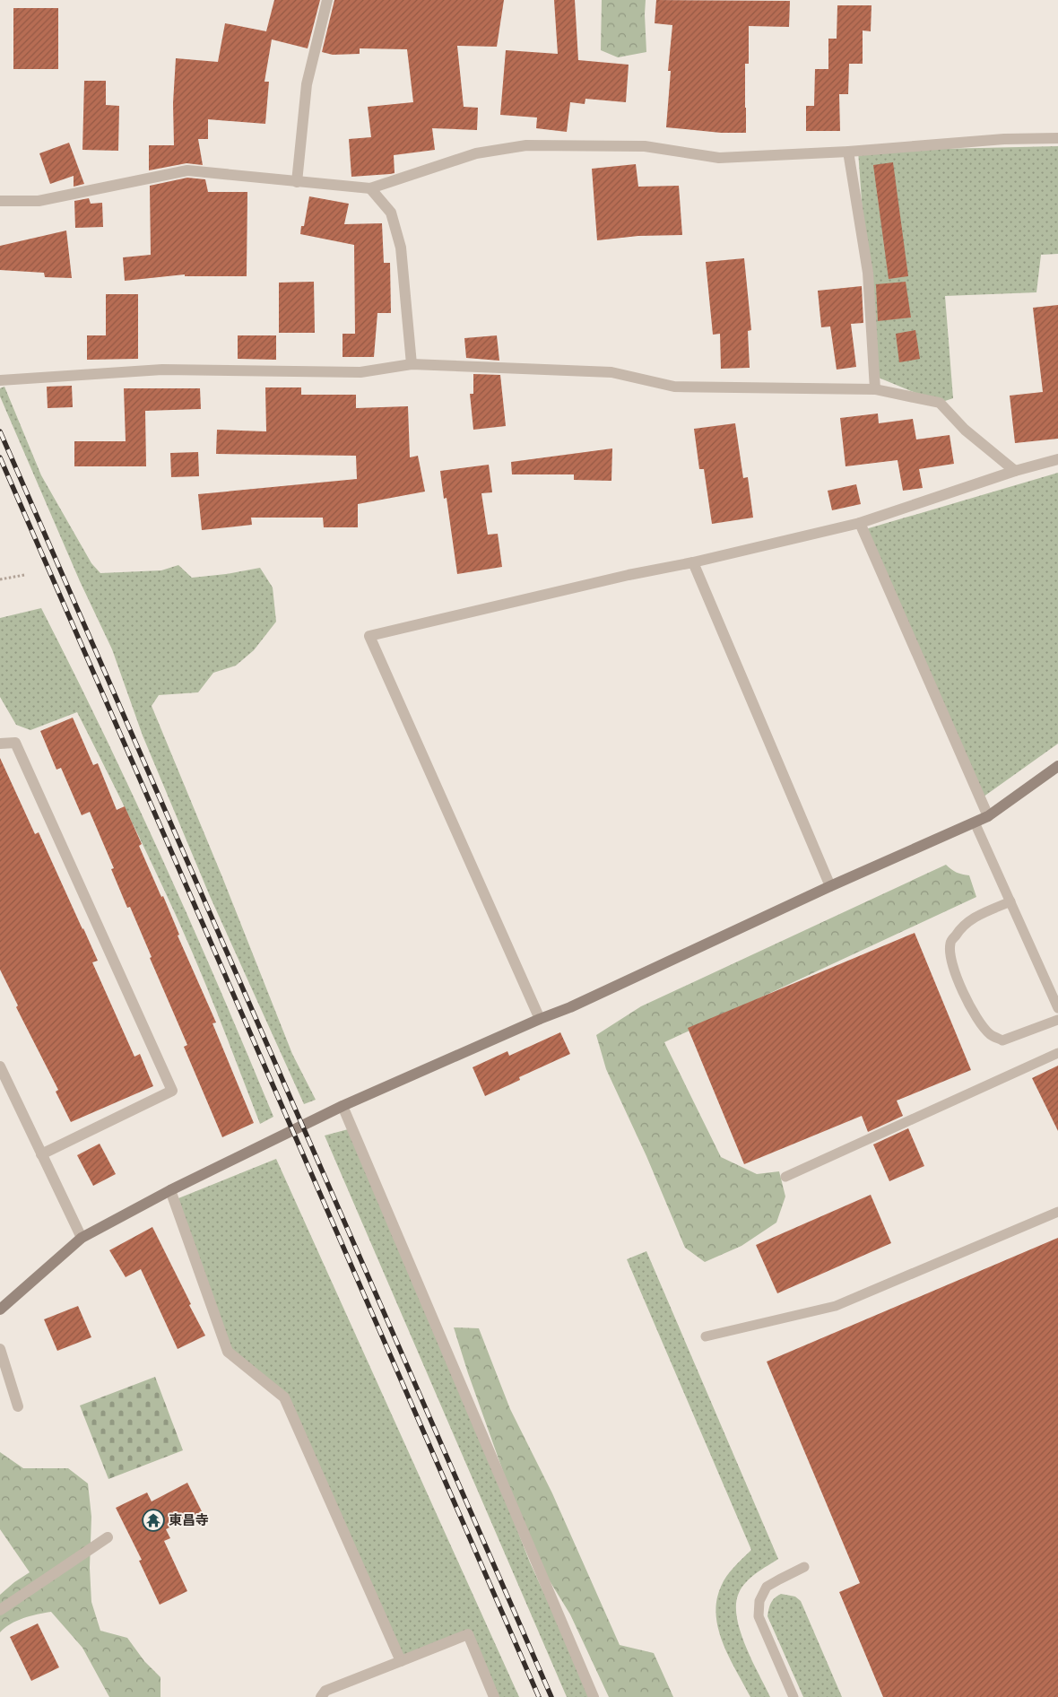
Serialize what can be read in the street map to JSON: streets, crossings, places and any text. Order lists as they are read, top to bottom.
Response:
{
  "places": {
    "temple": ["東昌寺"]
  }
}
